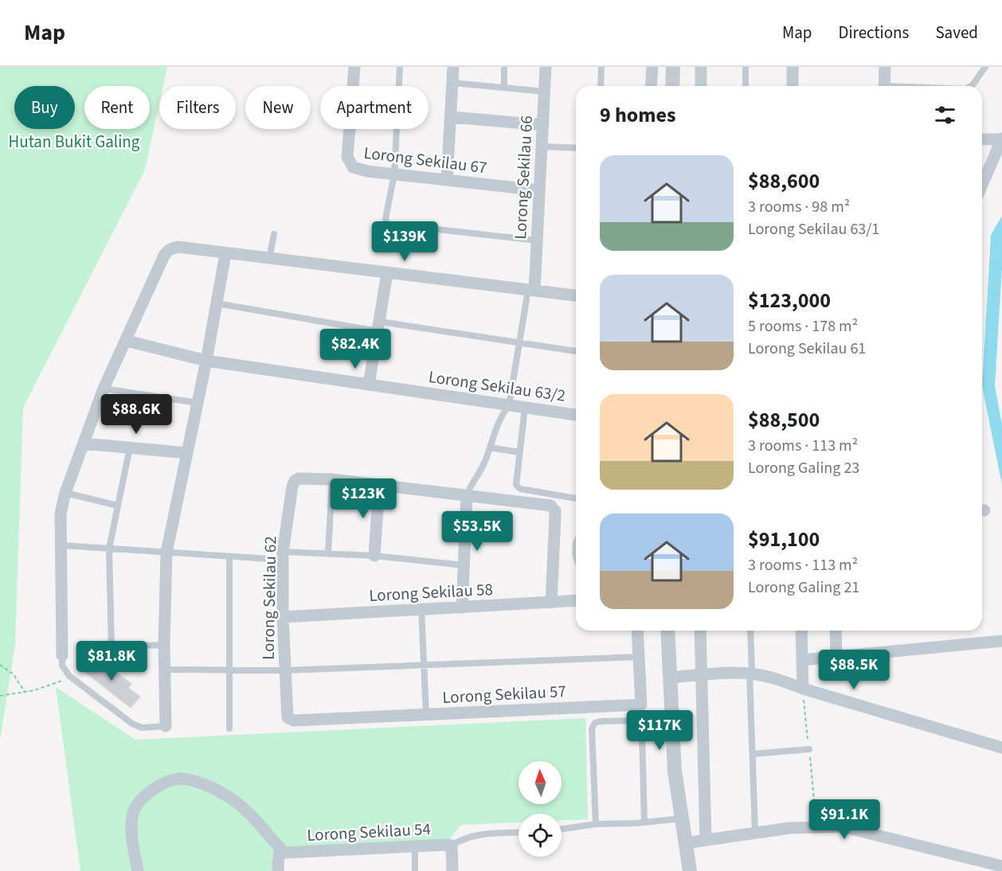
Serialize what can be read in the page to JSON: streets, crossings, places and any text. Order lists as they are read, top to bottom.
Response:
{
  "streets": {
    "street": [
      "Lorong Sekilau 67",
      "Lorong Sekilau 66",
      "Lorong Sekilau 63/2",
      "Lorong Sekilau 58",
      "Lorong Sekilau 62",
      "Lorong Sekilau 57",
      "Lorong Sekilau 54"
    ]
  },
  "crossings": [
    ["Lorong Sekilau 67", "Lorong Sekilau 66"],
    ["Lorong Sekilau 58", "Lorong Sekilau 62"],
    ["Lorong Sekilau 62", "Lorong Sekilau 57"]
  ],
  "parks": ["Hutan Bukit Galing"],
  "north": "top",
  "page": {
    "header": "Map",
    "nav": ["Map", "Directions", "Saved"],
    "chip": [
      "Buy",
      "Rent",
      "Filters",
      "New",
      "Apartment"
    ],
    "heading": "9 homes",
    "list": [
      {
        "name": "$88,600",
        "note": "3 rooms · 98 m² · Lorong Sekilau 63/1"
      },
      {
        "name": "$123,000",
        "note": "5 rooms · 178 m² · Lorong Sekilau 61"
      },
      {
        "name": "$88,500",
        "note": "3 rooms · 113 m² · Lorong Galing 23"
      },
      {
        "name": "$91,100",
        "note": "3 rooms · 113 m² · Lorong Galing 21"
      }
    ],
    "price": [
      "$139K",
      "$82.4K",
      "$88.6K",
      "$123K",
      "$53.5K",
      "$81.8K",
      "$88.5K",
      "$117K",
      "$91.1K"
    ]
  }
}
